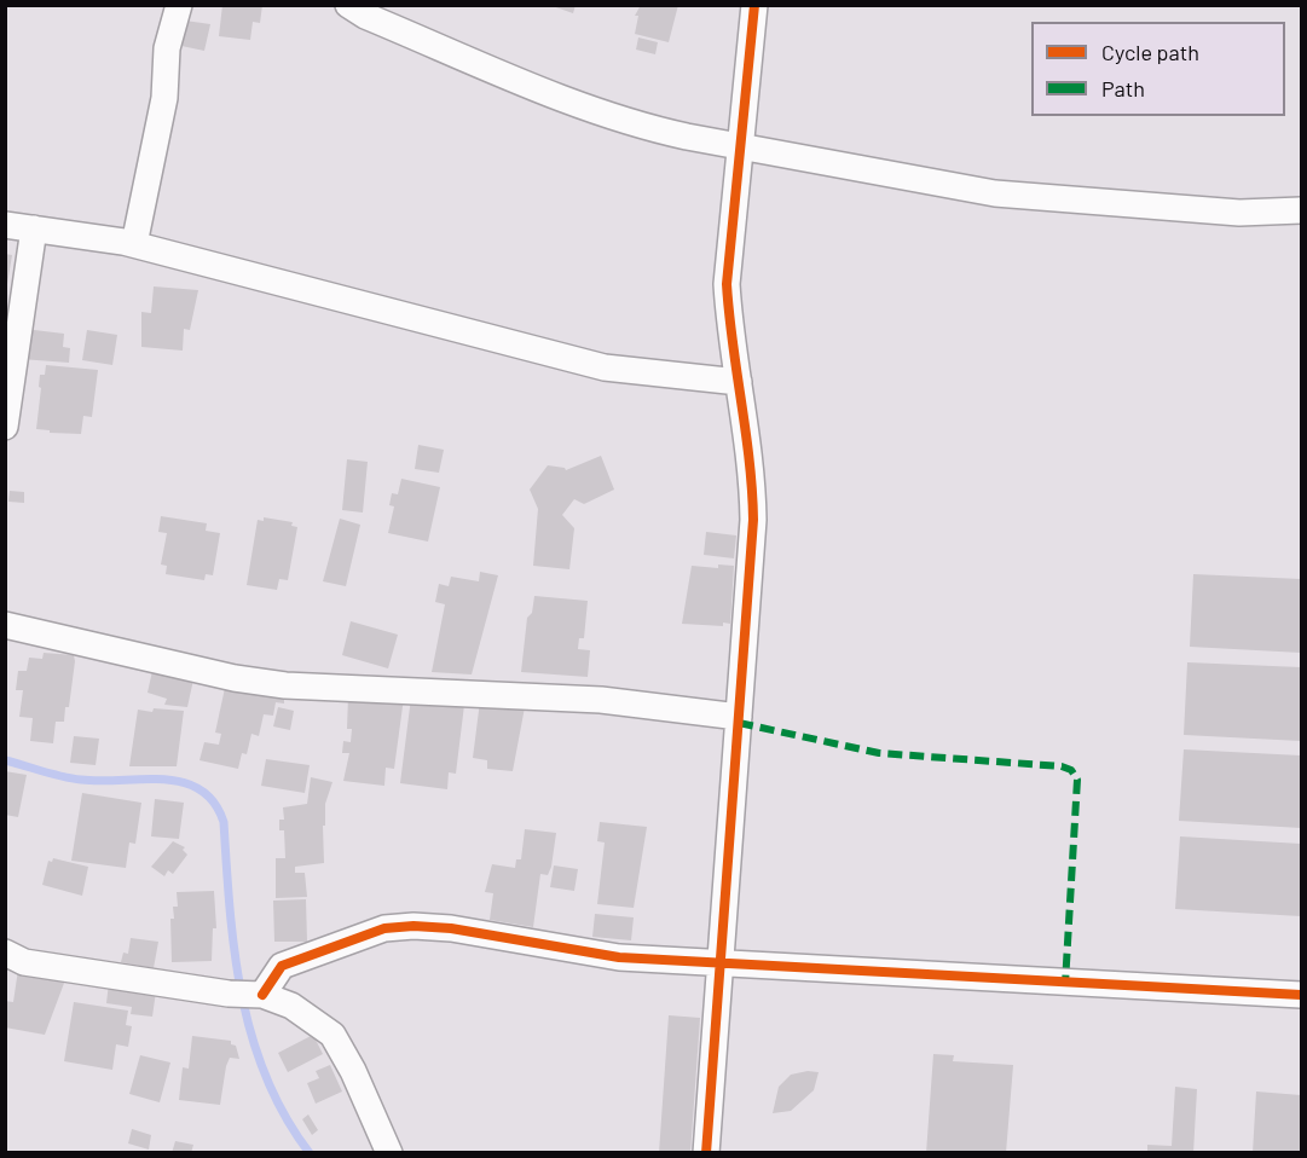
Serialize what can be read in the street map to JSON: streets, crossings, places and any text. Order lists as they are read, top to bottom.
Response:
{
  "legend": ["Cycle path", "Path"]
}
